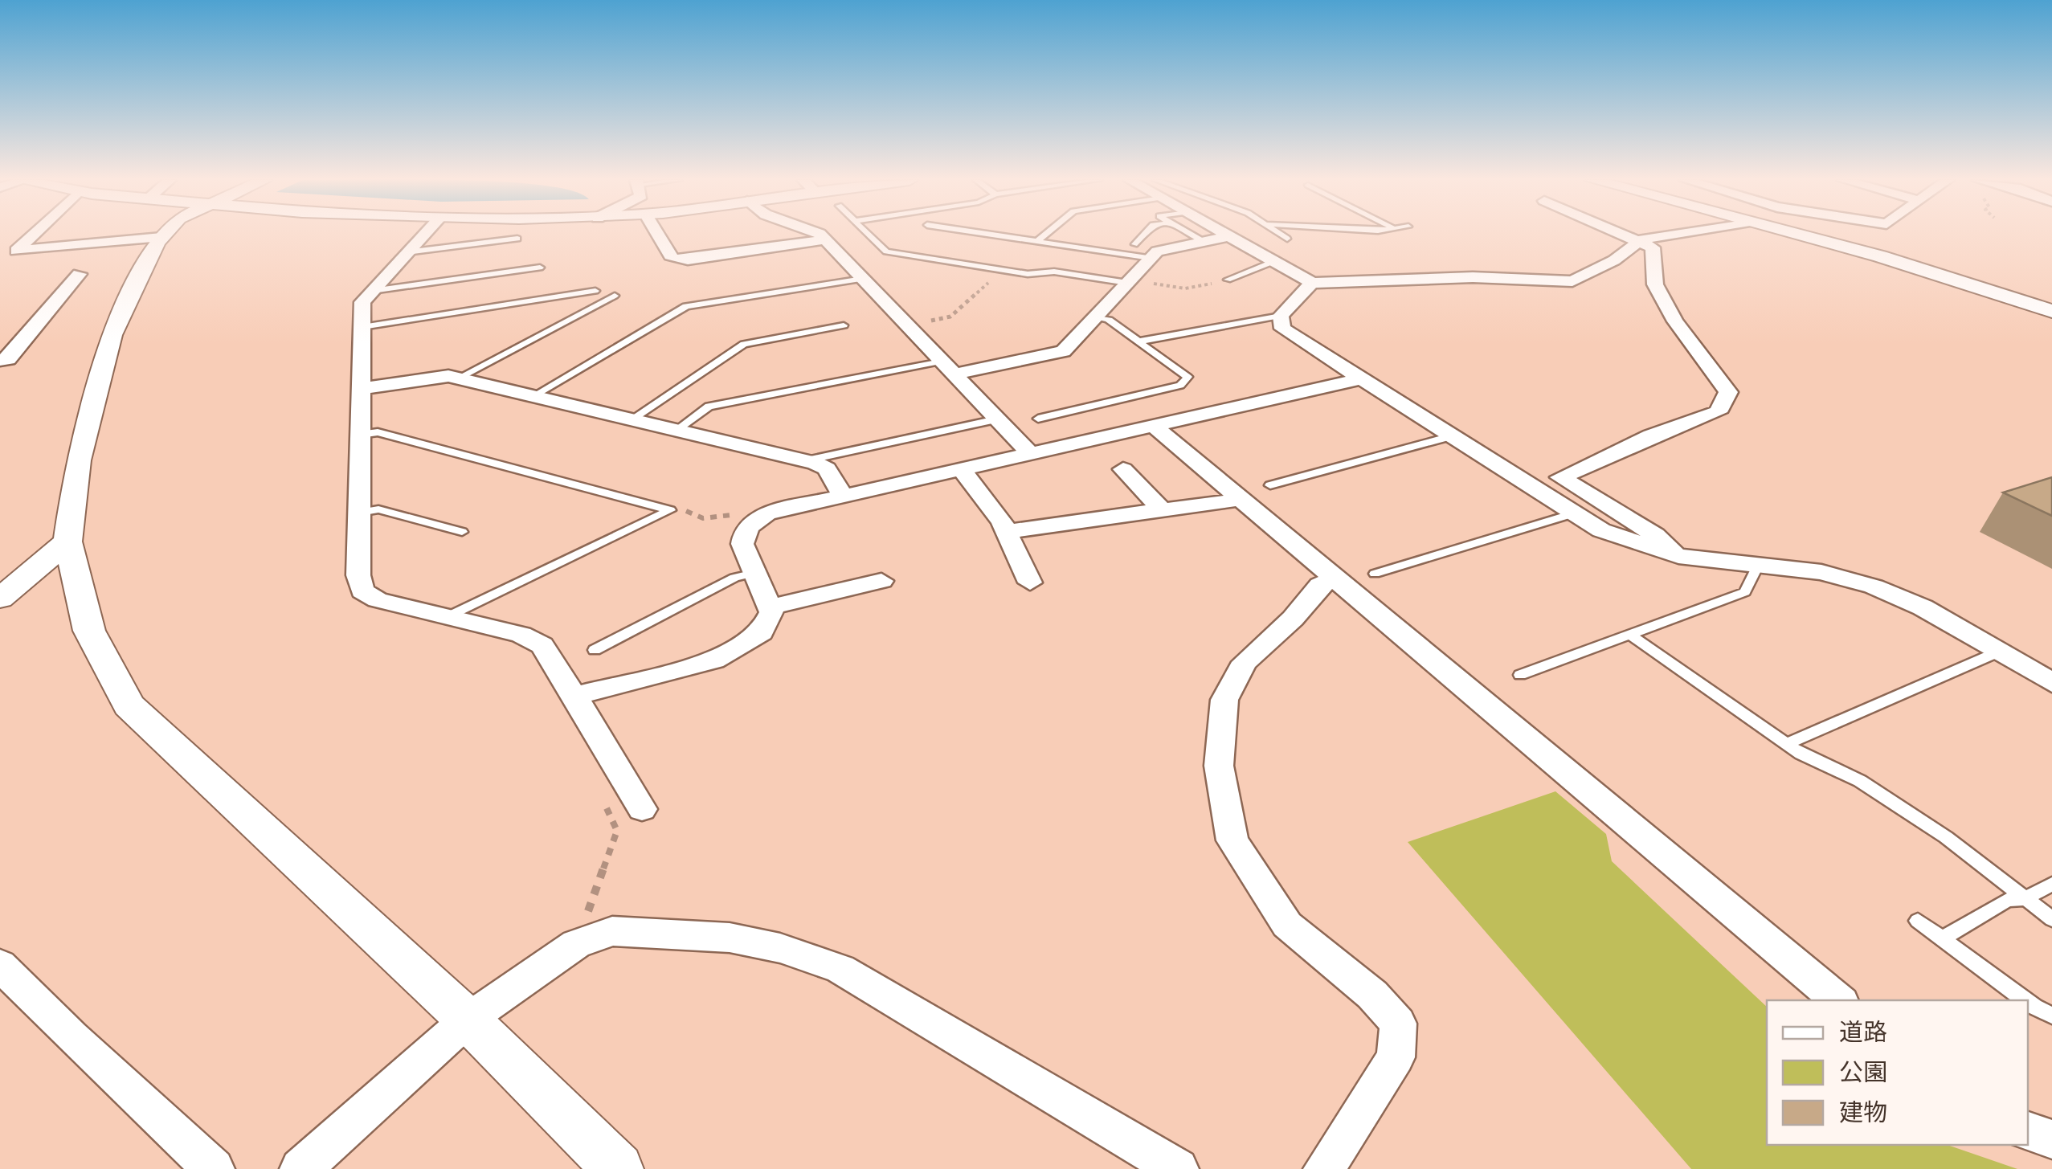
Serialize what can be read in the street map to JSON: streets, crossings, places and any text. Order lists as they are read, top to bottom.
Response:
{
  "legend": ["道路", "公園", "建物"]
}
